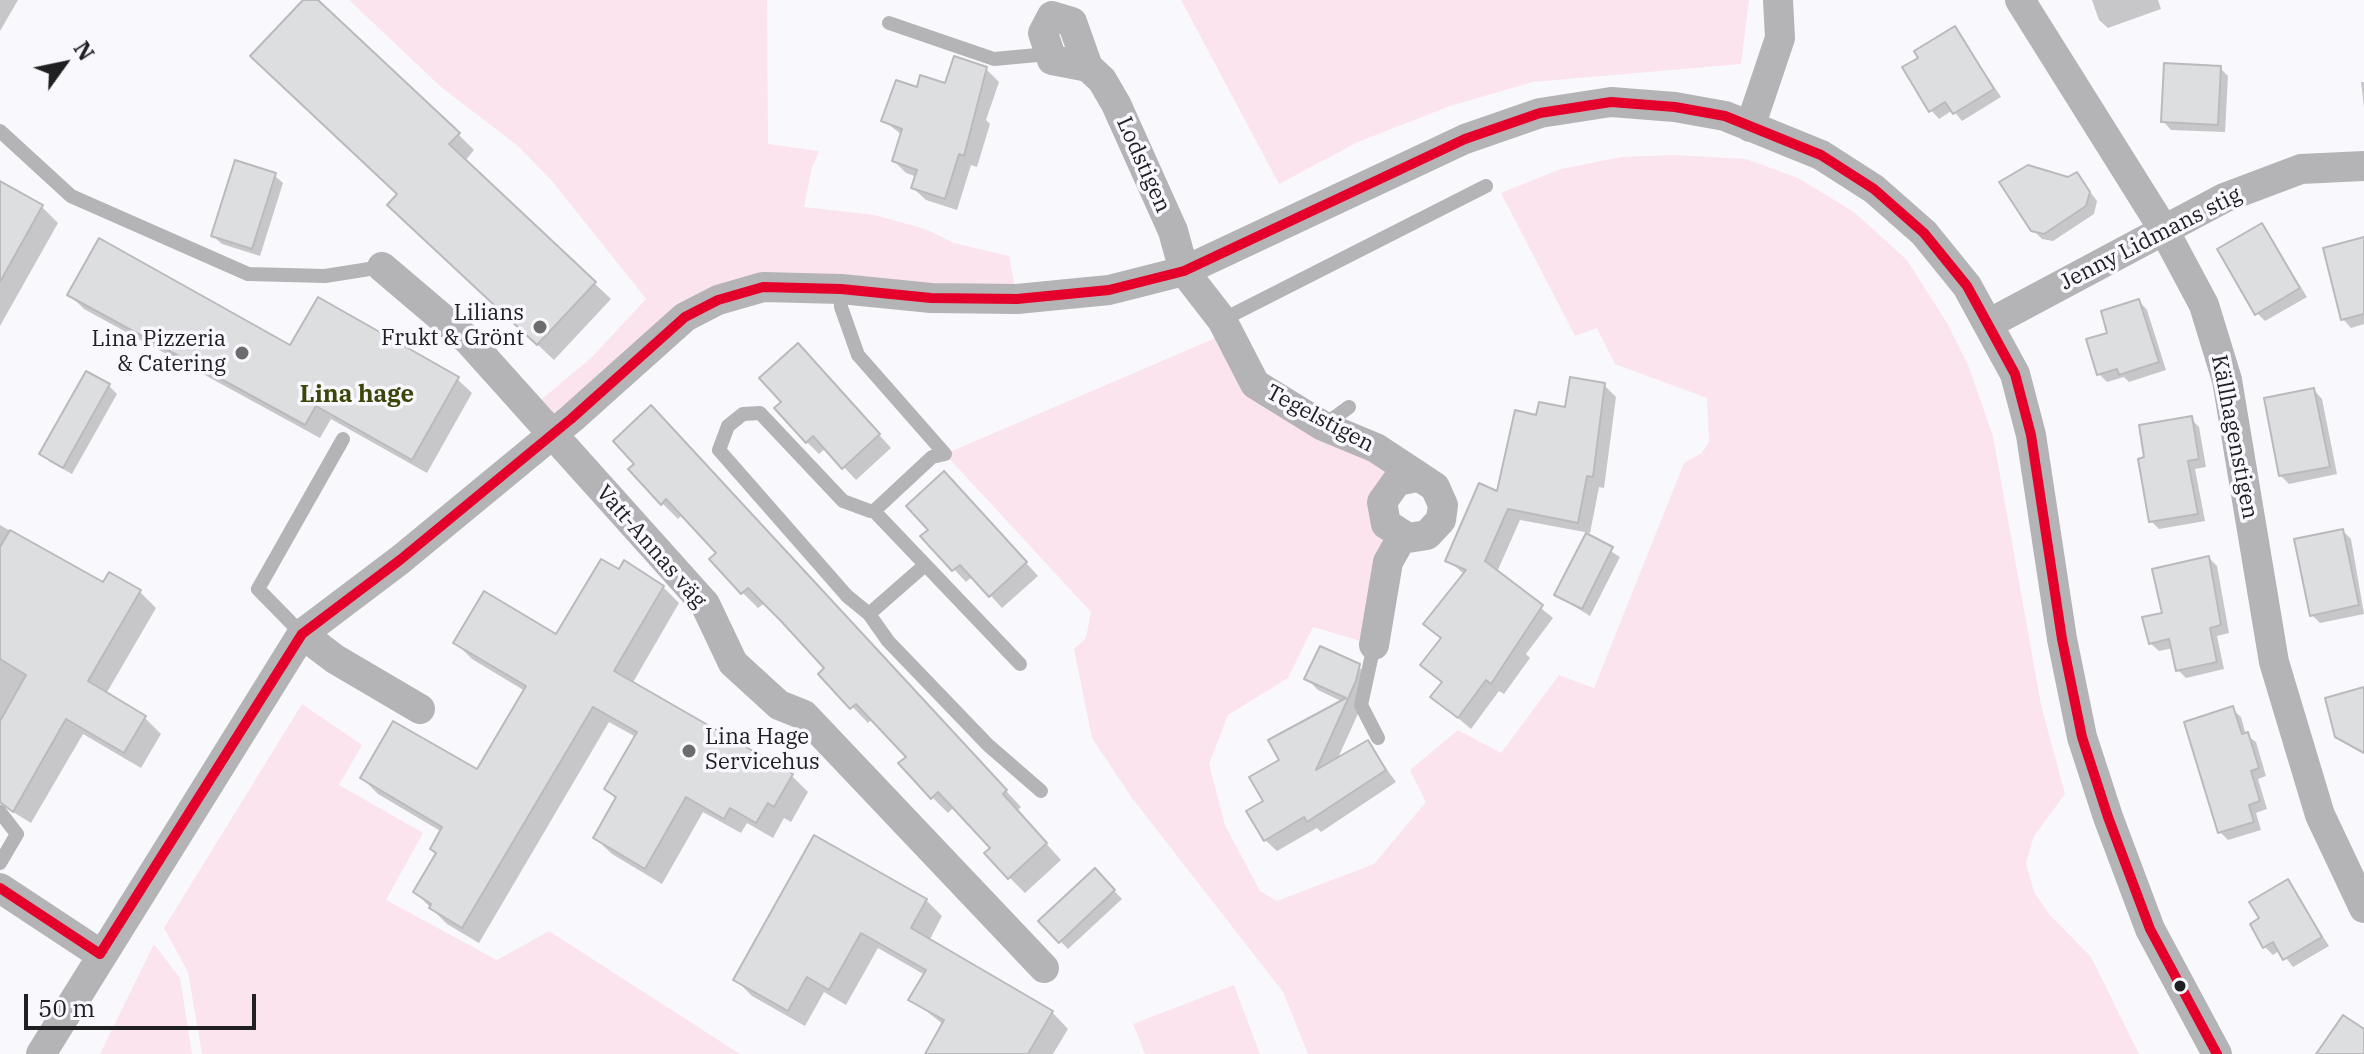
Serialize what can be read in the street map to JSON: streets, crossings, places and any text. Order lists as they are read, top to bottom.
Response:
{
  "streets": {
    "street": [
      "Lodstigen",
      "Jenny Lidmans stig",
      "Tegelstigen",
      "Källhagenstigen",
      "Vatt-Annas väg"
    ]
  },
  "crossings": [
    ["Lodstigen", "Tegelstigen"],
    ["Jenny Lidmans stig", "Källhagenstigen"]
  ],
  "districts": ["Lina hage"],
  "places": ["Lilians Frukt & Grönt", "Lina Pizzeria & Catering", "Lina Hage Servicehus"],
  "scale_bar": "50 m",
  "north": "top right"
}
